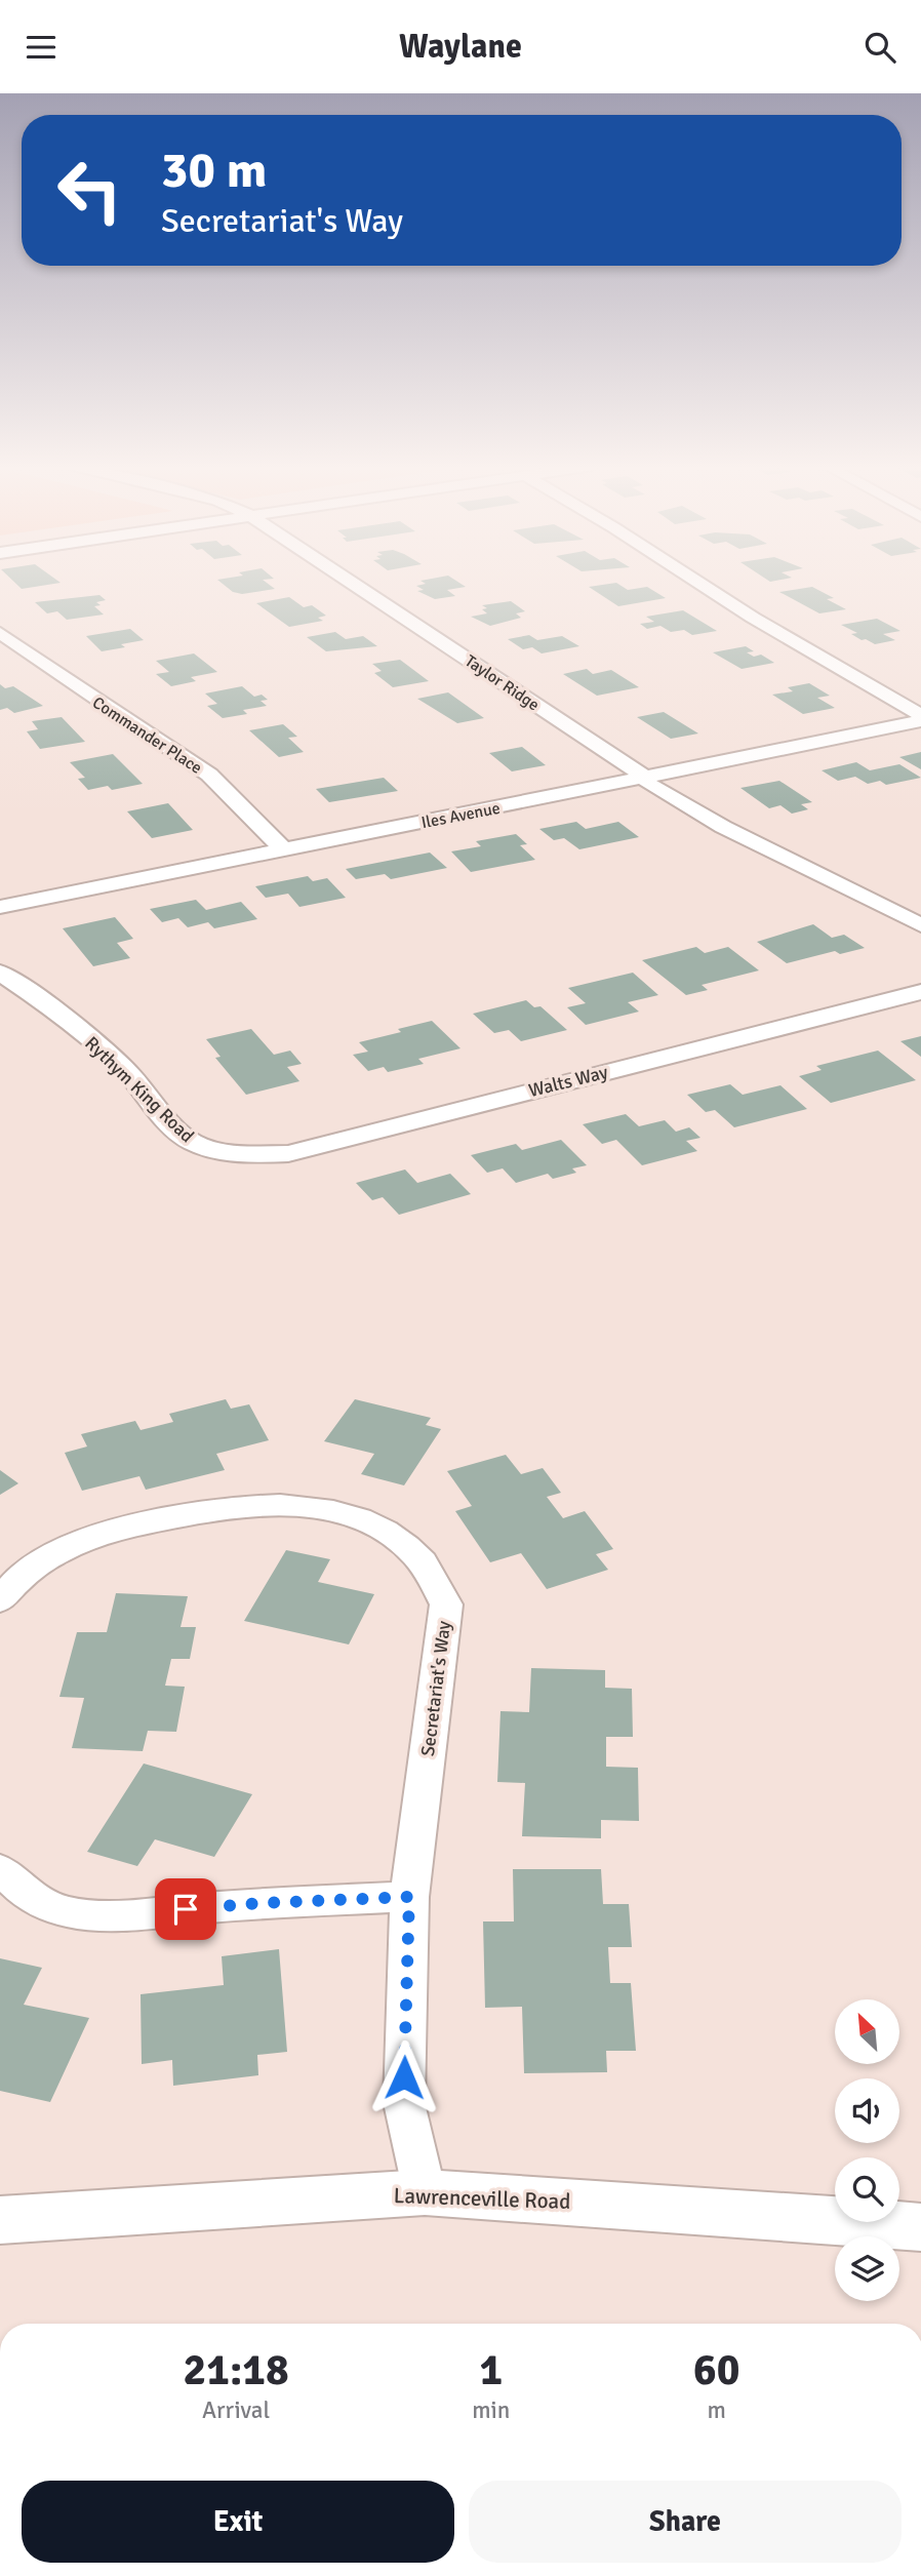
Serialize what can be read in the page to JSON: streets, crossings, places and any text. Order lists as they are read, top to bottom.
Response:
{
  "streets": {
    "street": [
      "Taylor Ridge",
      "Commander Place",
      "Iles Avenue",
      "Walts Way",
      "Rythym King Road",
      "Secretariat's Way",
      "Lawrenceville Road"
    ]
  },
  "crossings": [
    ["Taylor Ridge", "Iles Avenue"],
    ["Commander Place", "Iles Avenue"],
    ["Walts Way", "Rythym King Road"],
    ["Secretariat's Way", "Lawrenceville Road"]
  ],
  "north": "top left",
  "page": {
    "header": "Waylane",
    "turn": ["30 m", "Secretariat's Way"],
    "eta": [
      "21:18",
      "Arrival",
      "1",
      "min",
      "60",
      "m"
    ],
    "buttons": ["Exit", "Share"]
  }
}
